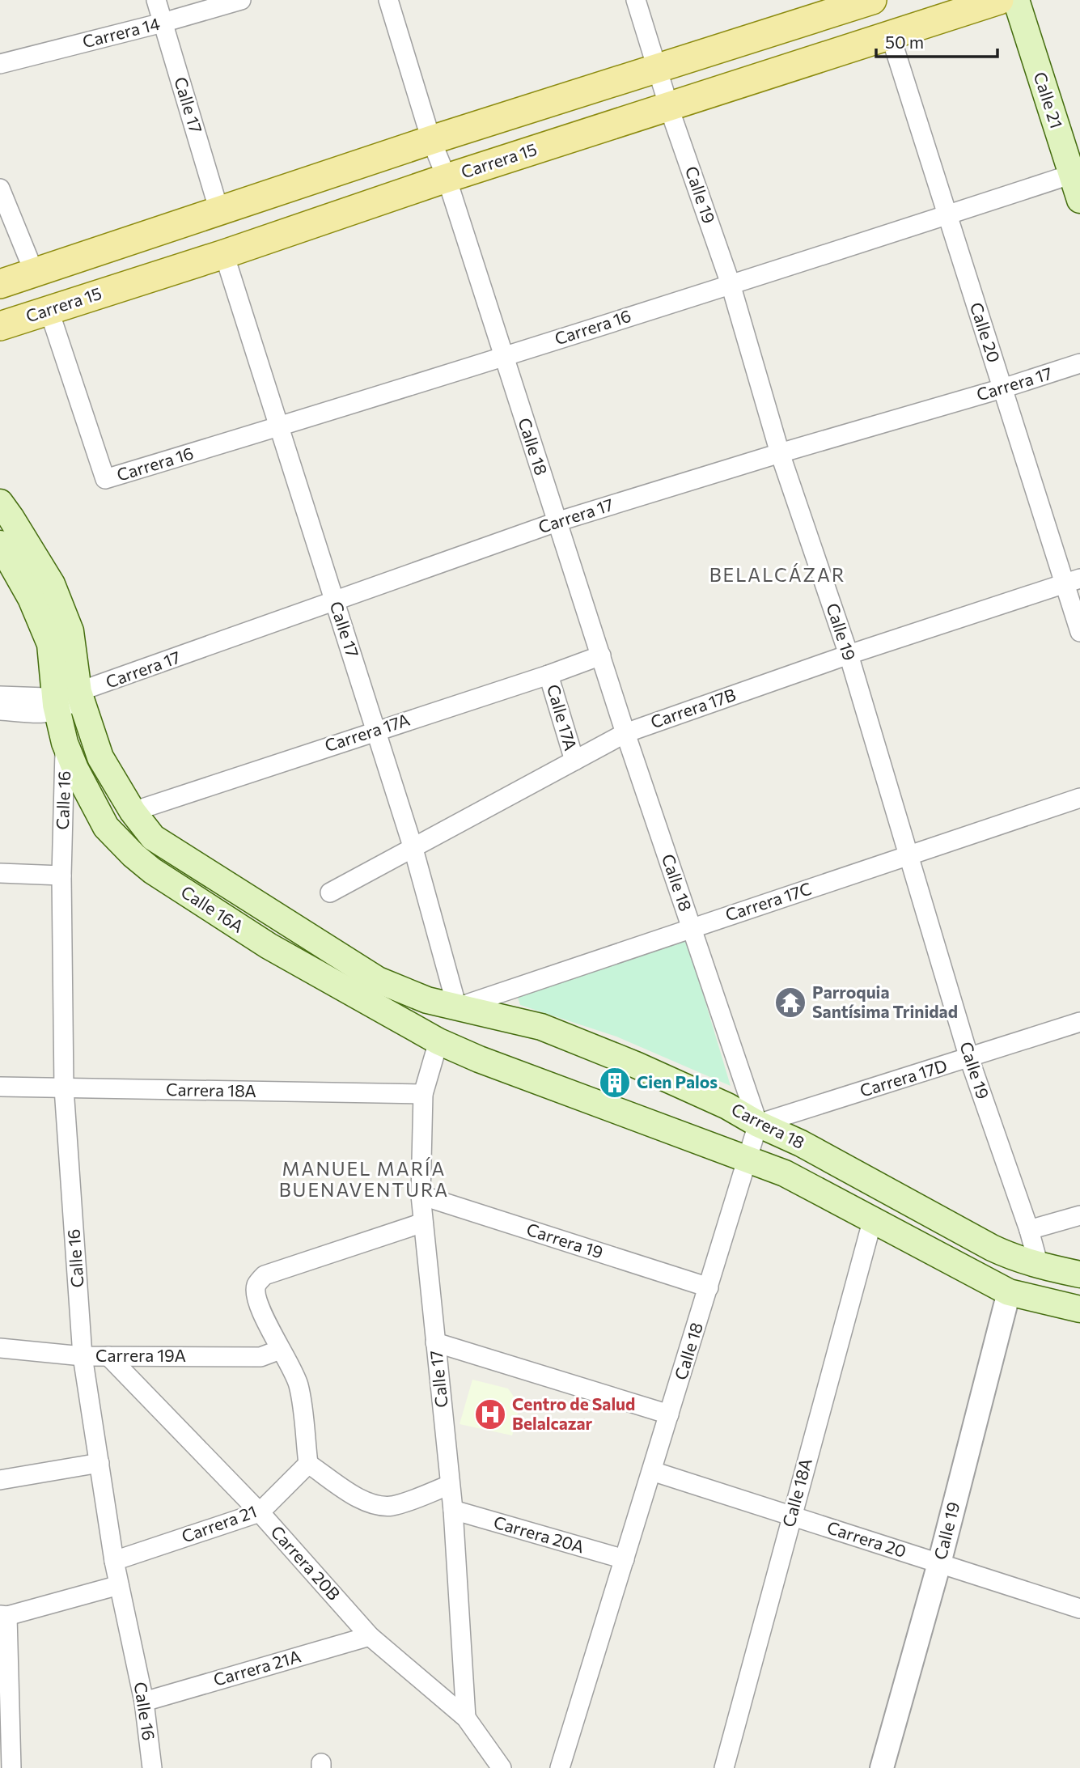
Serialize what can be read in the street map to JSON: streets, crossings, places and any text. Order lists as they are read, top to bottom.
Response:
{
  "streets": {
    "main road": [
      "Calle 21",
      "Carrera 15",
      "Calle 16A",
      "Carrera 18"
    ],
    "street": [
      "Carrera 14",
      "Calle 17",
      "Calle 19",
      "Carrera 16",
      "Calle 20",
      "Carrera 17",
      "Calle 18",
      "Carrera 17B",
      "Calle 17A",
      "Carrera 17A",
      "Calle 16",
      "Carrera 17C",
      "Carrera 17D",
      "Carrera 18A",
      "Carrera 19",
      "Carrera 19A",
      "Calle 18A",
      "Carrera 21",
      "Carrera 20A",
      "Carrera 20",
      "Carrera 20B",
      "Carrera 21A"
    ]
  },
  "crossings": [
    ["Carrera 14", "Calle 17"],
    ["Calle 21", "Carrera 16"],
    ["Calle 17", "Carrera 15"],
    ["Calle 17", "Carrera 16"],
    ["Calle 17", "Carrera 17"],
    ["Calle 17", "Carrera 17B"],
    ["Calle 17", "Carrera 17A"],
    ["Calle 17", "Carrera 17C"],
    ["Calle 17", "Calle 16A"],
    ["Calle 17", "Carrera 18A"],
    ["Calle 17", "Carrera 18"],
    ["Calle 17", "Carrera 19"],
    ["Calle 17", "Carrera 20A"],
    ["Calle 17", "Carrera 20B"],
    ["Carrera 15", "Calle 19"],
    ["Carrera 15", "Carrera 16"],
    ["Carrera 15", "Calle 20"],
    ["Carrera 15", "Calle 18"],
    ["Calle 19", "Carrera 16"],
    ["Calle 19", "Carrera 17"],
    ["Calle 19", "Carrera 17B"],
    ["Calle 19", "Carrera 17C"],
    ["Calle 19", "Carrera 17D"],
    ["Calle 19", "Carrera 18"],
    ["Calle 19", "Carrera 20"],
    ["Carrera 16", "Calle 20"],
    ["Carrera 16", "Calle 18"],
    ["Calle 20", "Carrera 17"],
    ["Calle 20", "Carrera 17B"],
    ["Carrera 17", "Calle 18"],
    ["Carrera 17", "Calle 16A"],
    ["Calle 18", "Carrera 17B"],
    ["Calle 18", "Carrera 17A"],
    ["Calle 18", "Carrera 17C"],
    ["Calle 18", "Carrera 17D"],
    ["Calle 18", "Carrera 18"],
    ["Calle 18", "Carrera 19"],
    ["Calle 18", "Carrera 20A"],
    ["Calle 18", "Carrera 20"],
    ["Carrera 17B", "Calle 17A"],
    ["Calle 17A", "Carrera 17A"],
    ["Carrera 17A", "Calle 16A"],
    ["Calle 16", "Calle 16A"],
    ["Calle 16", "Carrera 18A"],
    ["Calle 16", "Carrera 19A"],
    ["Calle 16", "Carrera 21"],
    ["Calle 16", "Carrera 21A"],
    ["Carrera 17C", "Calle 16A"],
    ["Carrera 17C", "Carrera 18"],
    ["Calle 16A", "Carrera 18"],
    ["Carrera 17D", "Carrera 18"],
    ["Carrera 18", "Calle 18A"],
    ["Carrera 19A", "Carrera 20B"],
    ["Calle 18A", "Carrera 20"],
    ["Carrera 21", "Carrera 20B"],
    ["Carrera 20B", "Carrera 21A"]
  ],
  "districts": ["BELALCÁZAR", "MANUEL MARÍA BUENAVENTURA"],
  "places": {
    "temple": ["Parroquia Santísima Trinidad"],
    "building": ["Cien Palos"],
    "hospital": ["Centro de Salud Belalcazar"]
  },
  "scale_bar": "50 m"
}
